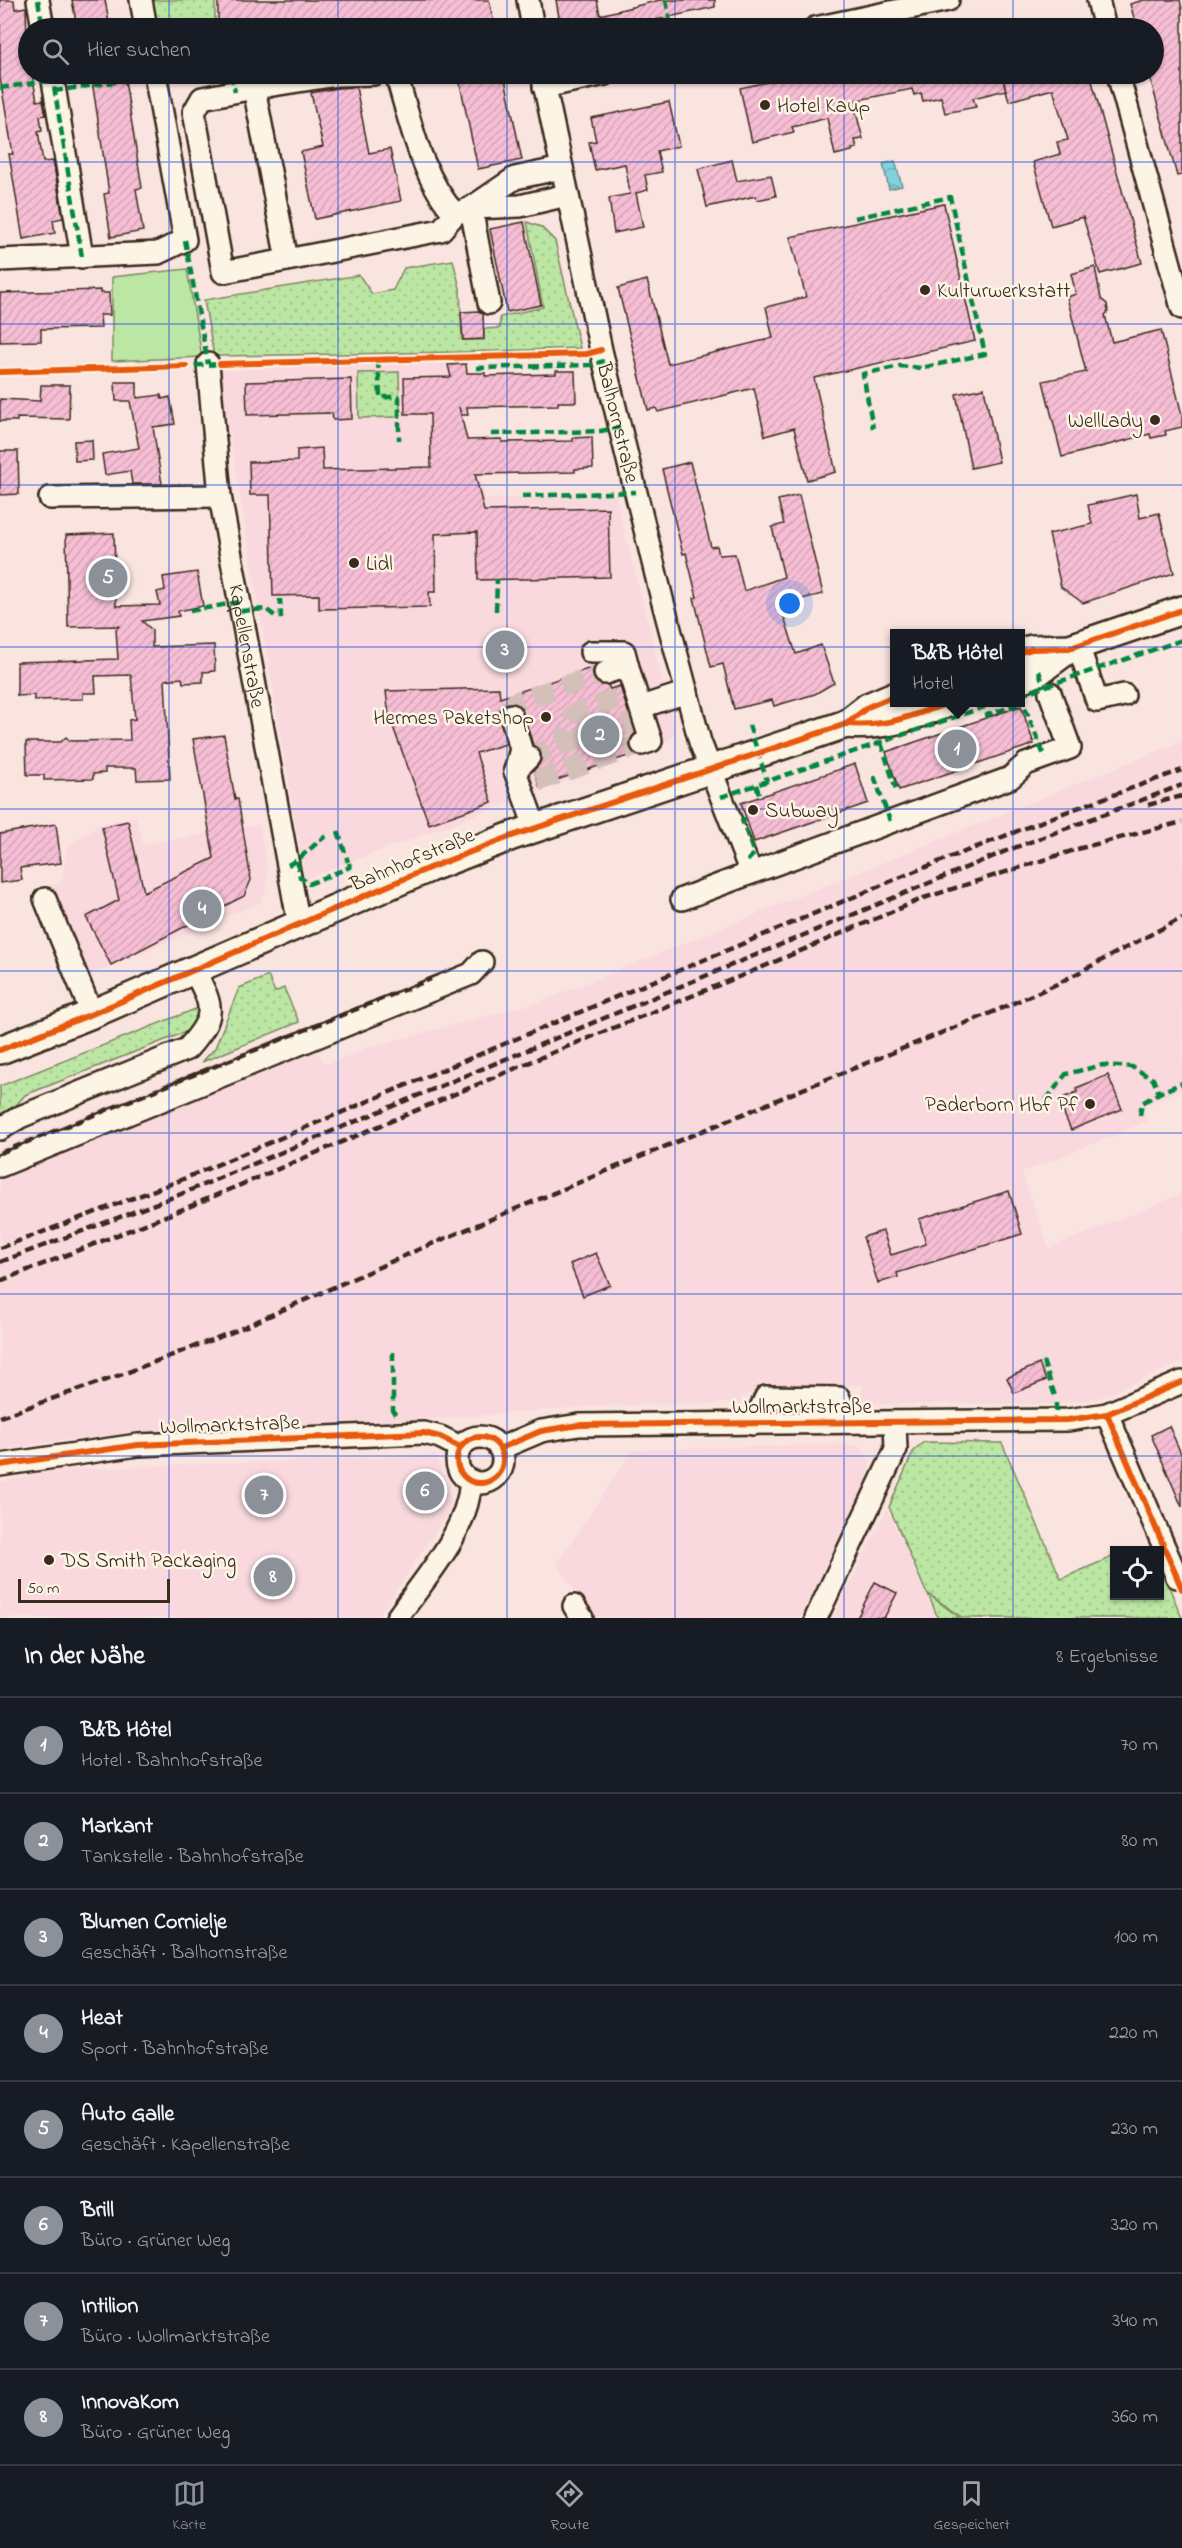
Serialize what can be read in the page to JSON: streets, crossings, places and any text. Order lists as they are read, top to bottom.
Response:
{
  "streets": {
    "main road": ["Bahnhofstraße"],
    "street": ["Balhornstraße", "Kapellenstraße", "Wollmarktstraße"]
  },
  "crossings": [
    ["Balhornstraße", "Bahnhofstraße"],
    ["Kapellenstraße", "Bahnhofstraße"]
  ],
  "places": [
    "Hotel Kaup",
    "Kulturwerkstatt",
    "WellLady",
    "Lidl",
    "Hermes Paketshop",
    "Subway",
    "Paderborn Hbf Pf",
    "DS Smith Packaging"
  ],
  "scale_bar": "50 m",
  "page": {
    "search": "Hier suchen",
    "pins": [
      "5",
      "3",
      "2",
      "1",
      "4",
      "6",
      "7",
      "8"
    ],
    "popup": ["B&B Hôtel", "Hotel"],
    "scale": "50 m",
    "heading": ["In der Nähe", "8 Ergebnisse"],
    "list": [
      {
        "mark": "1",
        "name": "B&B Hôtel",
        "note": "Hotel · Bahnhofstraße",
        "value": "70 m"
      },
      {
        "mark": "2",
        "name": "Markant",
        "note": "Tankstelle · Bahnhofstraße",
        "value": "80 m"
      },
      {
        "mark": "3",
        "name": "Blumen Cornielje",
        "note": "Geschäft · Balhornstraße",
        "value": "100 m"
      },
      {
        "mark": "4",
        "name": "Heat",
        "note": "Sport · Bahnhofstraße",
        "value": "220 m"
      },
      {
        "mark": "5",
        "name": "Auto Galle",
        "note": "Geschäft · Kapellenstraße",
        "value": "230 m"
      },
      {
        "mark": "6",
        "name": "Brill",
        "note": "Büro · Grüner Weg",
        "value": "320 m"
      },
      {
        "mark": "7",
        "name": "Intilion",
        "note": "Büro · Wollmarktstraße",
        "value": "340 m"
      },
      {
        "mark": "8",
        "name": "InnovaKom",
        "note": "Büro · Grüner Weg",
        "value": "360 m"
      }
    ],
    "nav": ["Karte", "Route", "Gespeichert"]
  }
}
